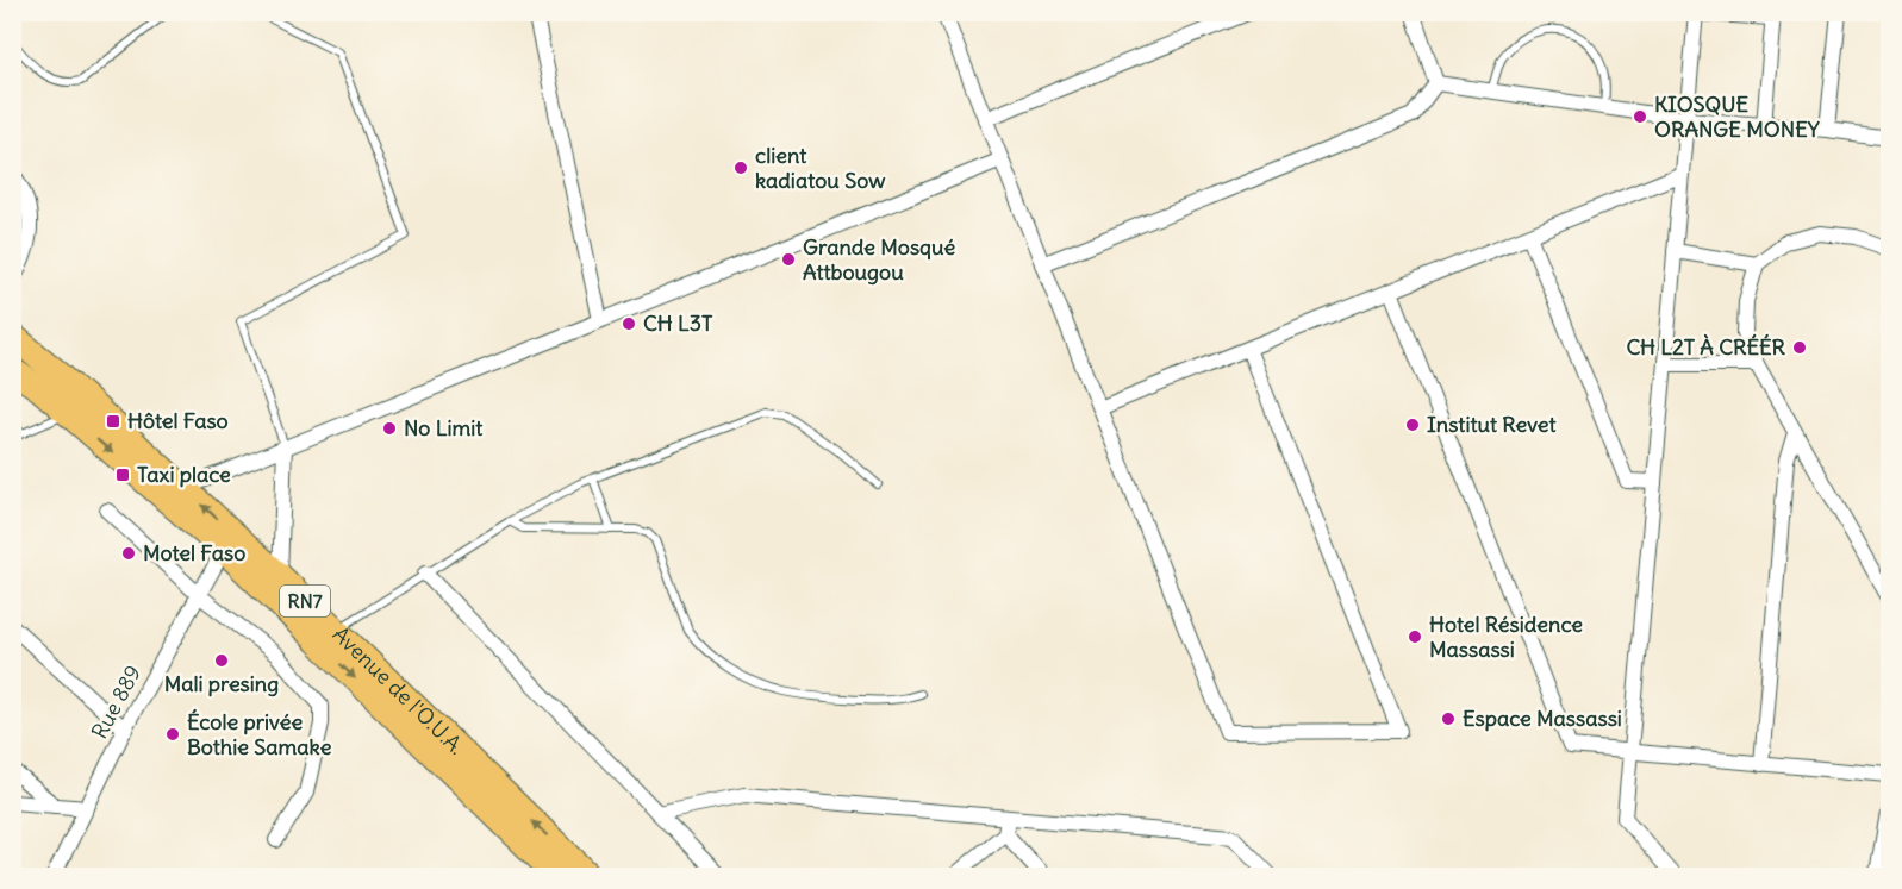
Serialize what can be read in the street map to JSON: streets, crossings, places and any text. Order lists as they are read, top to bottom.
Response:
{
  "streets": {
    "highway": ["RN7", "Avenue de l'O.U.A."],
    "street": ["Rue 889"]
  },
  "crossings": [
    ["Avenue de l'O.U.A.", "Rue 889"]
  ],
  "places": {
    "other": [
      "KIOSQUE ORANGE MONEY",
      "client kadiatou Sow",
      "Grande Mosqué Attbougou",
      "CH L3T",
      "CH L2T À CRÉÉR",
      "Institut Revet",
      "No Limit",
      "Motel Faso",
      "Hotel Résidence Massassi",
      "Mali presing",
      "Espace Massassi",
      "École privée Bothie Samake"
    ],
    "transit": ["Hôtel Faso", "Taxi place"]
  }
}
